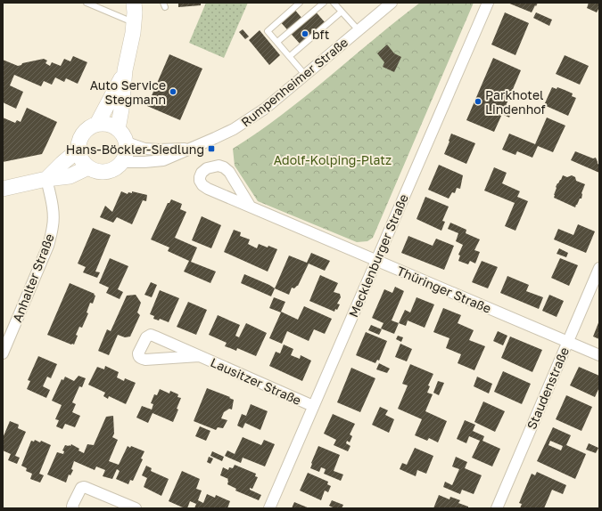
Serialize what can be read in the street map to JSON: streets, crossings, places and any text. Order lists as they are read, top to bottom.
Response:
{
  "streets": {
    "street": [
      "Rumpenheimer Straße",
      "Mecklenburger Straße",
      "Anhalter Straße",
      "Thüringer Straße",
      "Lausitzer Straße",
      "Staudenstraße"
    ]
  },
  "crossings": [
    ["Mecklenburger Straße", "Thüringer Straße"],
    ["Mecklenburger Straße", "Lausitzer Straße"],
    ["Thüringer Straße", "Staudenstraße"]
  ],
  "parks": ["Adolf-Kolping-Platz"],
  "places": {
    "other": ["bft", "Auto Service Stegmann", "Parkhotel Lindenhof"],
    "transit": ["Hans-Böckler-Siedlung"]
  }
}
